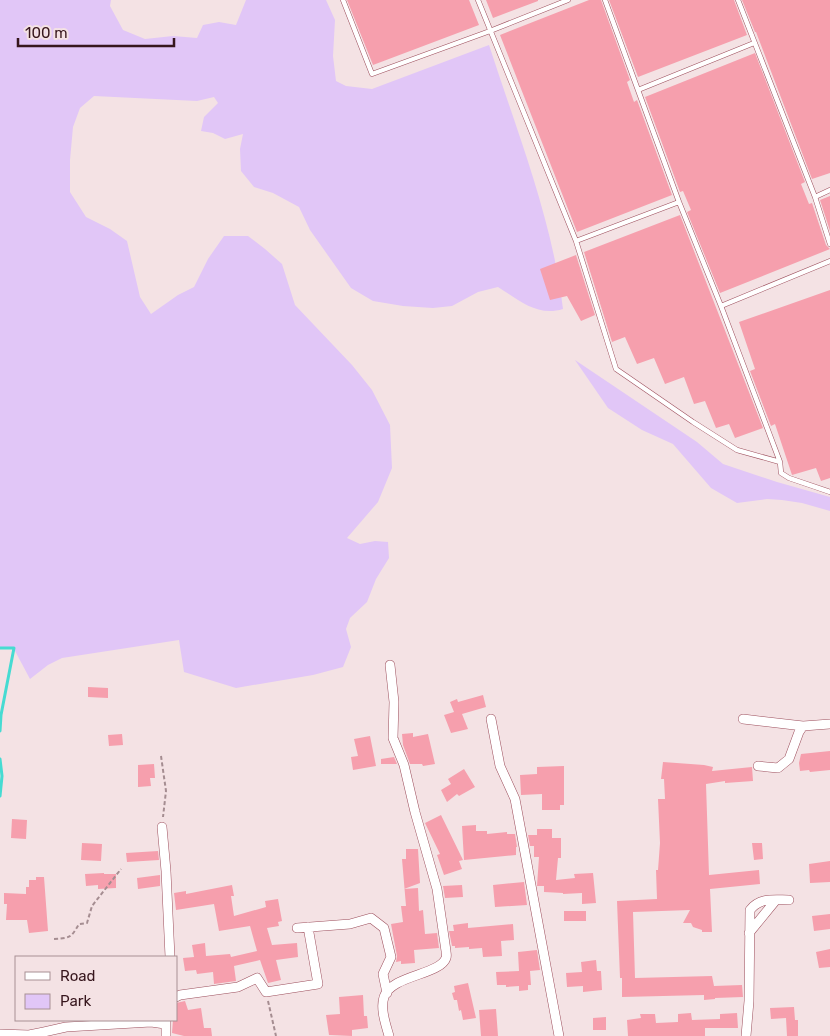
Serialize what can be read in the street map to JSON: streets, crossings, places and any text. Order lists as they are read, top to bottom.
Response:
{
  "legend": ["Road", "Park"],
  "scale_bar": "100 m"
}
